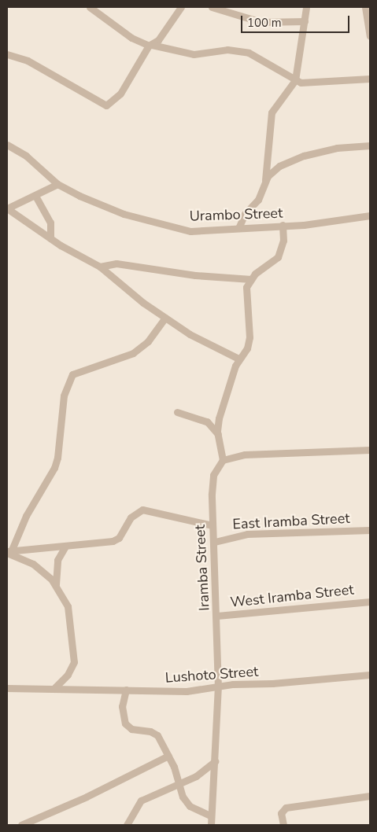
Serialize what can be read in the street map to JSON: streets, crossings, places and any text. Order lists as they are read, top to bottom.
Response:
{
  "streets": {
    "street": [
      "Urambo Street",
      "East Iramba Street",
      "Iramba Street",
      "West Iramba Street",
      "Lushoto Street"
    ]
  },
  "crossings": [
    ["East Iramba Street", "Iramba Street"],
    ["Iramba Street", "West Iramba Street"],
    ["Iramba Street", "Lushoto Street"]
  ],
  "scale_bar": "100 m"
}
